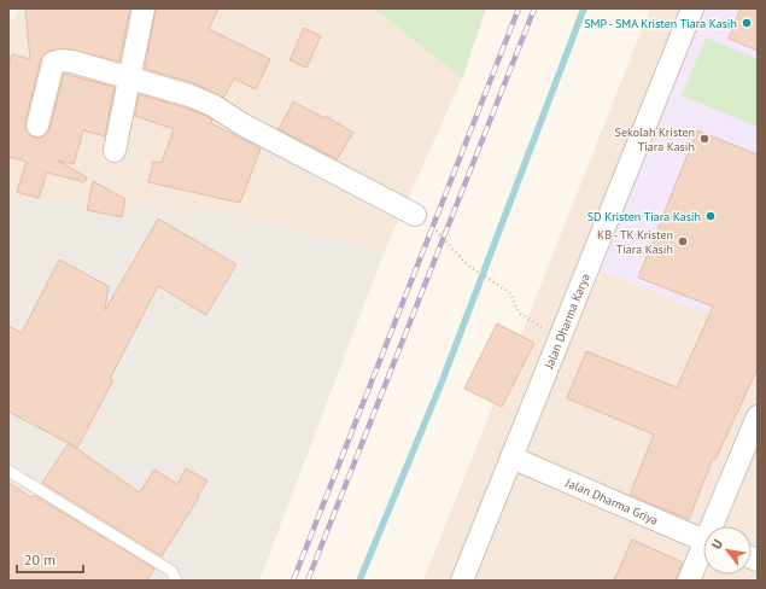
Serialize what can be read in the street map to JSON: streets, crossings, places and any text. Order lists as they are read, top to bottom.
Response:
{
  "streets": {
    "street": ["Jalan Dharma Karya", "Jalan Dharma Griya"]
  },
  "crossings": [
    ["Jalan Dharma Karya", "Jalan Dharma Griya"]
  ],
  "places": [
    "SMP - SMA Kristen Tiara Kasih",
    "Sekolah Kristen Tiara Kasih",
    "SD Kristen Tiara Kasih",
    "KB - TK Kristen Tiara Kasih"
  ],
  "scale_bar": "20 m",
  "north": "top left"
}
